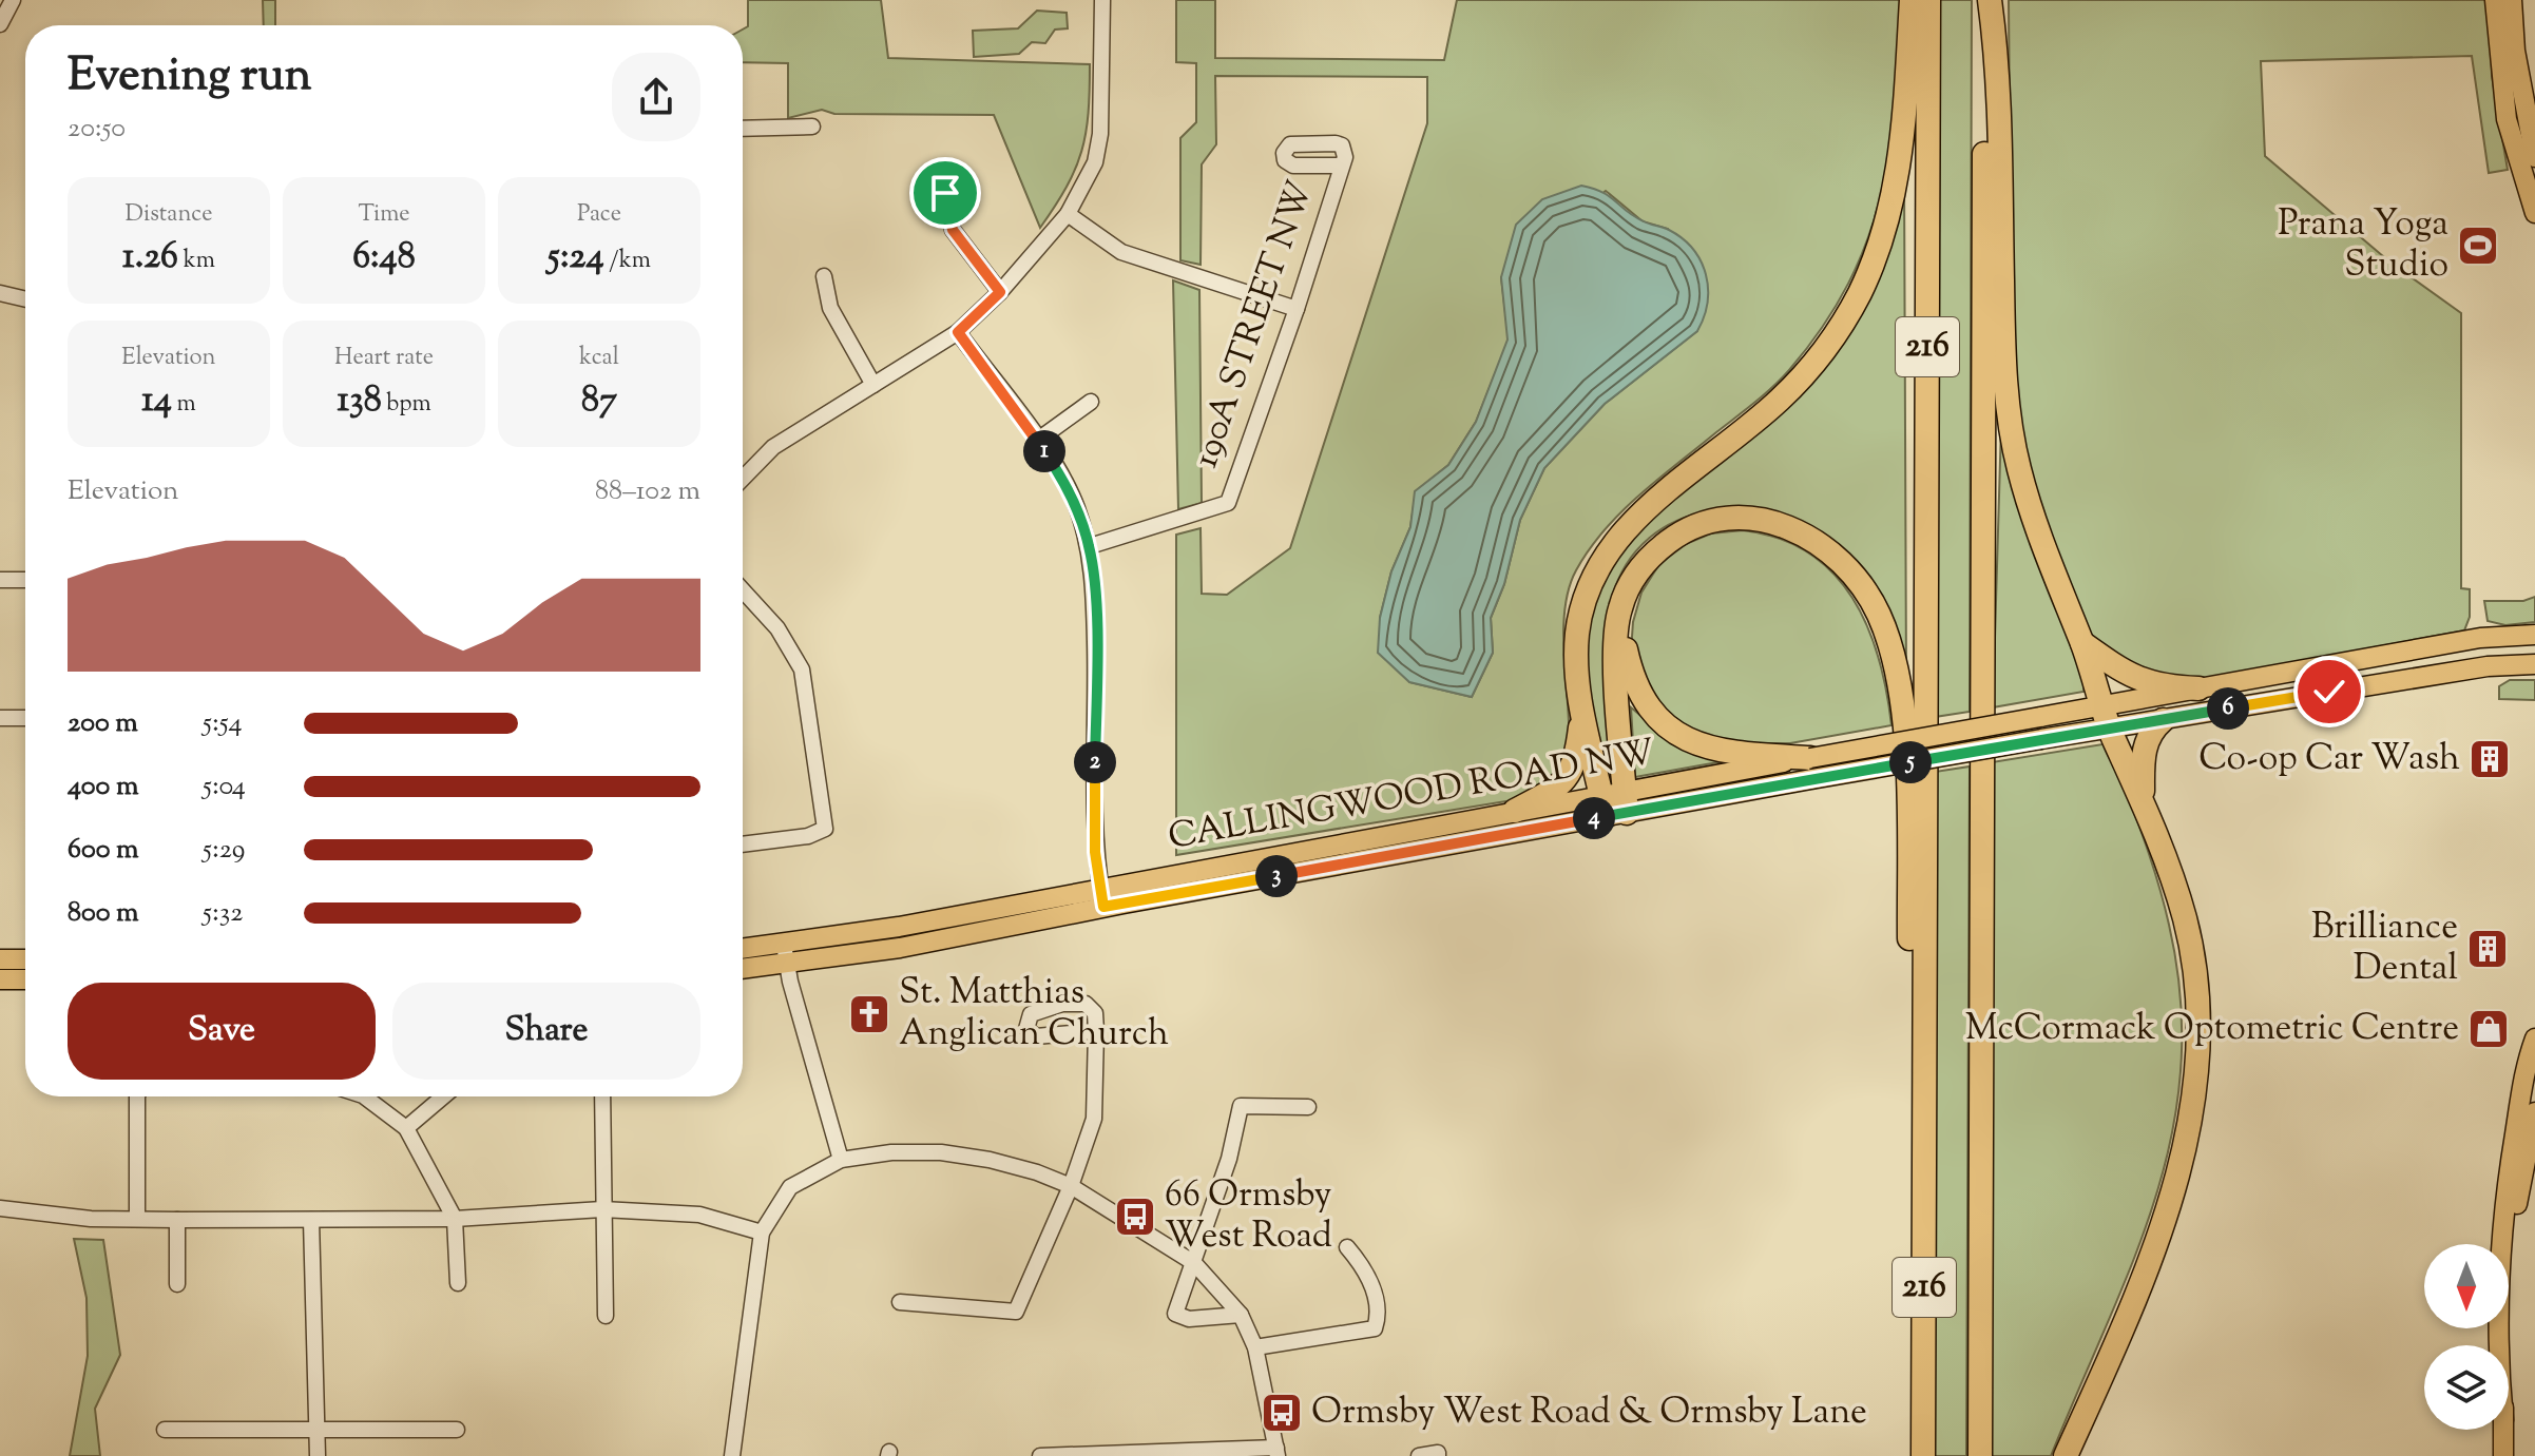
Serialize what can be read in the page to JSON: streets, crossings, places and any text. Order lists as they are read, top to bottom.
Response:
{
  "streets": {
    "highway": ["216"],
    "main road": ["CALLINGWOOD ROAD NW"],
    "street": ["190A STREET NW"]
  },
  "places": {
    "sports": ["Prana Yoga Studio"],
    "building": ["Co-op Car Wash", "Brilliance Dental"],
    "church": ["St. Matthias Anglican Church"],
    "shop": ["McCormack Optometric Centre"],
    "bus stop": ["66 Ormsby West Road", "Ormsby West Road & Ormsby Lane"]
  },
  "north": "bottom",
  "page": {
    "heading": ["Evening run", "20:50"],
    "stats": [
      ["Distance", "1.26 km"],
      ["Time", "6:48"],
      ["Pace", "5:24 /km"],
      ["Elevation", "14 m"],
      ["Heart rate", "138 bpm"],
      ["kcal", "87"]
    ],
    "pins": [
      "1",
      "6",
      "2",
      "5",
      "4",
      "3"
    ],
    "chart": ["Elevation", "88–102 m"],
    "list": [
      {
        "name": "200 m",
        "note": "5:54"
      },
      {
        "name": "400 m",
        "note": "5:04"
      },
      {
        "name": "600 m",
        "note": "5:29"
      },
      {
        "name": "800 m",
        "note": "5:32"
      }
    ],
    "buttons": ["Save", "Share"]
  }
}
